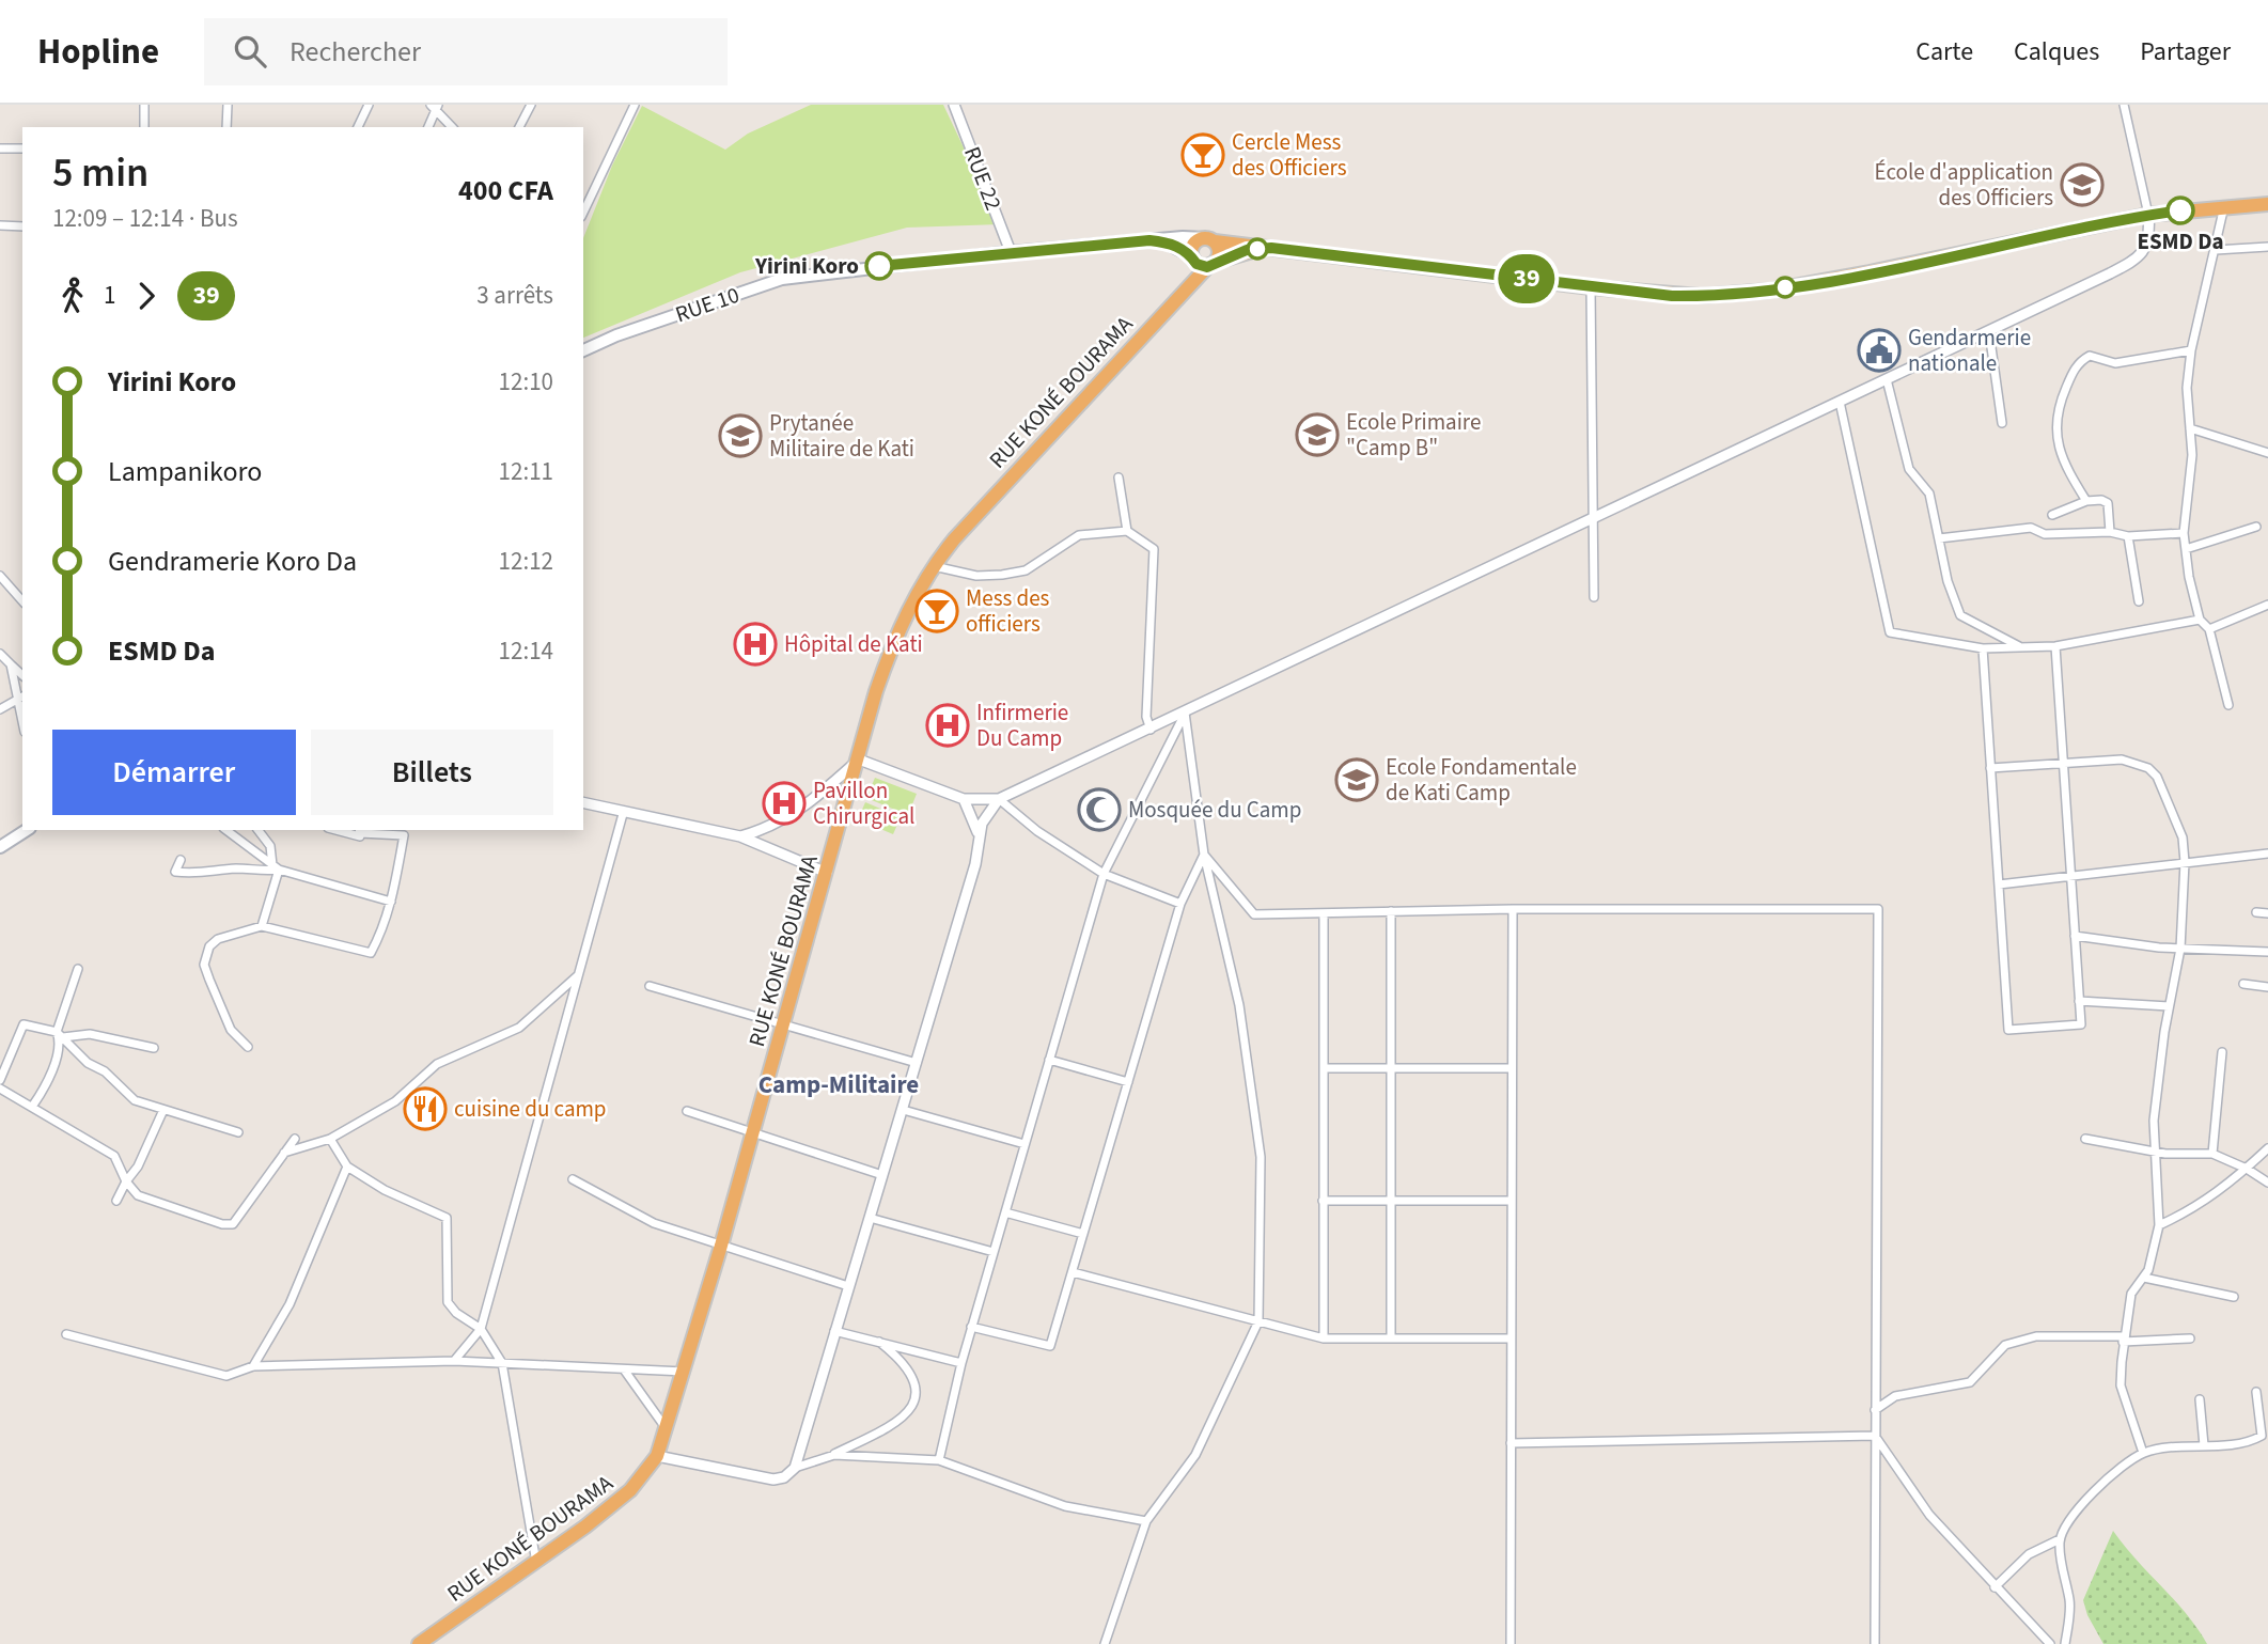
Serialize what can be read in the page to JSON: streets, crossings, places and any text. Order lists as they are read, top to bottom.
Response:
{
  "streets": {
    "highway": ["RUE KONÉ BOURAMA"],
    "main road": ["RUE 10"],
    "street": ["RUE 22"]
  },
  "crossings": [
    ["RUE 22", "RUE 10"],
    ["RUE 10", "RUE KONÉ BOURAMA"]
  ],
  "districts": ["Camp-Militaire"],
  "places": {
    "bar": ["Cercle Mess des Officiers", "Mess des officiers"],
    "school or university": [
      "École d'application des Officiers",
      "Ecole Primaire \"Camp B\"",
      "Prytanée Militaire de Kati",
      "Ecole Fondamentale de Kati Camp"
    ],
    "other": ["ESMD Da", "Yirini Koro"],
    "public building": ["Gendarmerie nationale"],
    "hospital": ["Hôpital de Kati", "Infirmerie Du Camp", "Pavillon Chirurgical"],
    "mosque": ["Mosquée du Camp"],
    "restaurant": ["cuisine du camp"]
  },
  "lines": ["bus line 39"],
  "page": {
    "header": "Hopline",
    "search": "Rechercher",
    "nav": ["Carte", "Calques", "Partager"],
    "on_map": "39",
    "heading": ["5 min", "12:09 – 12:14 · Bus", "400 CFA"],
    "legs": ["1", "39", "3 arrêts"],
    "list": [
      {
        "name": "Yirini Koro",
        "value": "12:10"
      },
      {
        "name": "Lampanikoro",
        "value": "12:11"
      },
      {
        "name": "Gendramerie Koro Da",
        "value": "12:12"
      },
      {
        "name": "ESMD Da",
        "value": "12:14"
      }
    ],
    "buttons": ["Démarrer", "Billets"]
  }
}
